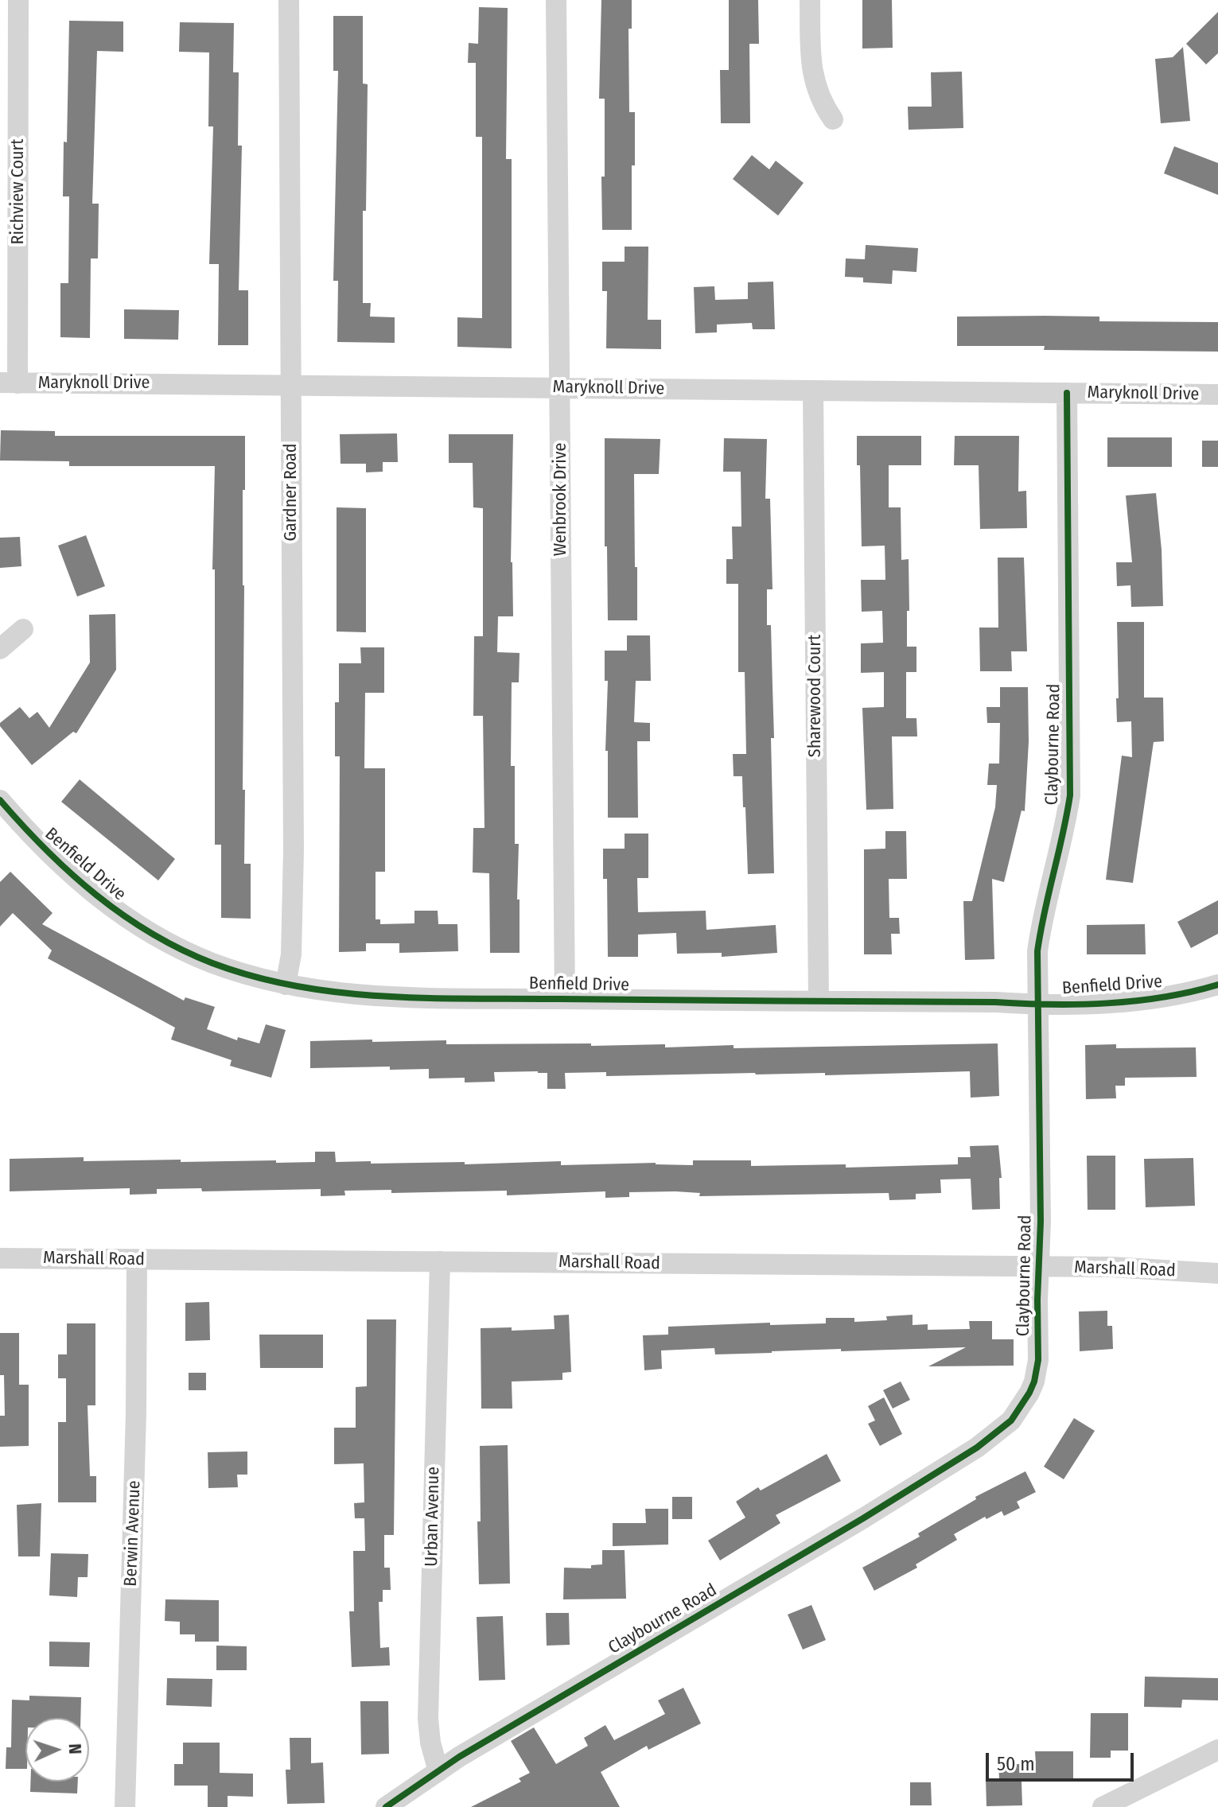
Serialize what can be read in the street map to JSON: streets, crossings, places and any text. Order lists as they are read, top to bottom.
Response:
{
  "streets": {
    "street": [
      "Richview Court",
      "Maryknoll Drive",
      "Gardner Road",
      "Wenbrook Drive",
      "Sharewood Court",
      "Claybourne Road",
      "Benfield Drive",
      "Marshall Road",
      "Urban Avenue",
      "Berwin Avenue"
    ]
  },
  "crossings": [
    ["Richview Court", "Maryknoll Drive"],
    ["Maryknoll Drive", "Gardner Road"],
    ["Maryknoll Drive", "Wenbrook Drive"],
    ["Maryknoll Drive", "Sharewood Court"],
    ["Maryknoll Drive", "Claybourne Road"],
    ["Gardner Road", "Benfield Drive"],
    ["Wenbrook Drive", "Benfield Drive"],
    ["Sharewood Court", "Benfield Drive"],
    ["Claybourne Road", "Benfield Drive"],
    ["Claybourne Road", "Marshall Road"],
    ["Claybourne Road", "Urban Avenue"],
    ["Marshall Road", "Urban Avenue"],
    ["Marshall Road", "Berwin Avenue"]
  ],
  "scale_bar": "50 m",
  "north": "right"
}
